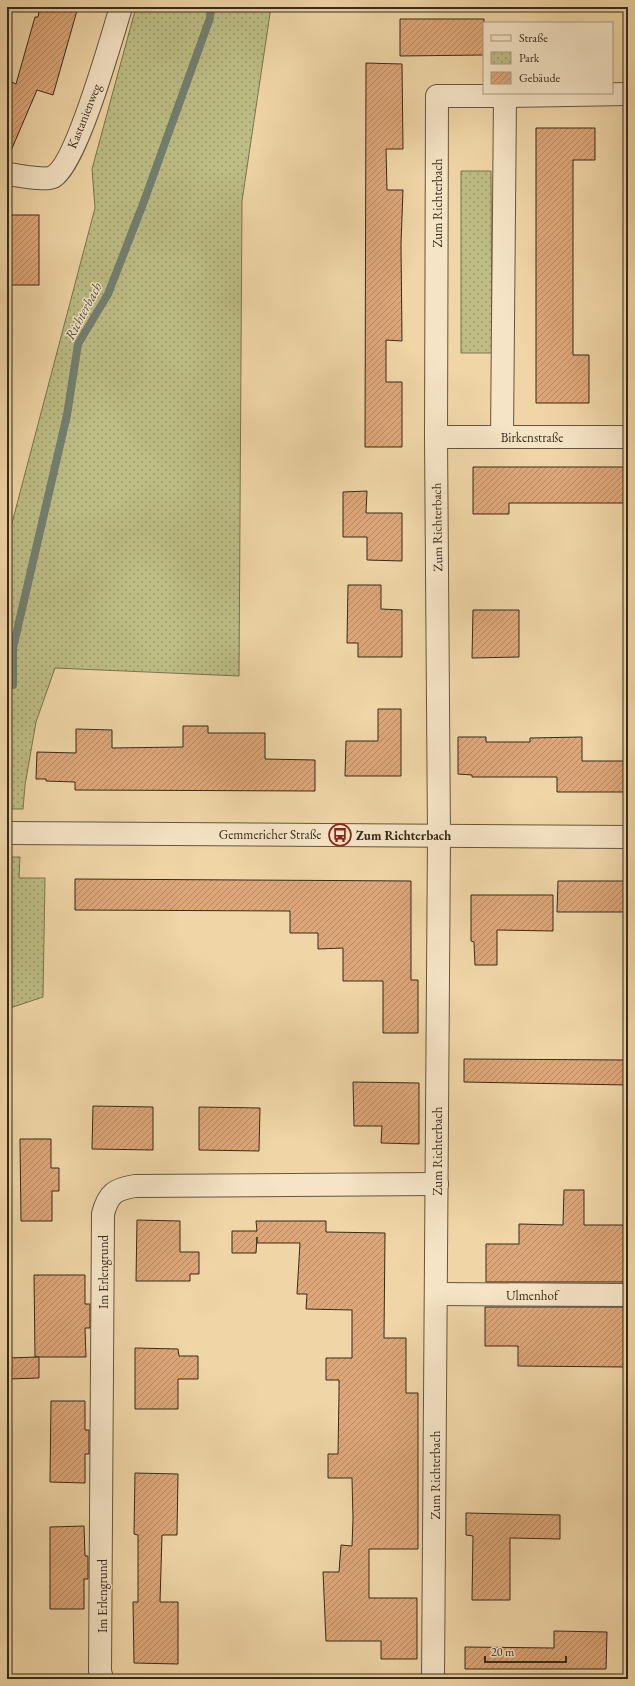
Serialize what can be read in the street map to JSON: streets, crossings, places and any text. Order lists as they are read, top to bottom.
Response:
{
  "streets": {
    "street": [
      "Kastanienweg",
      "Zum Richterbach",
      "Birkenstraße",
      "Gemmericher Straße",
      "Im Erlengrund",
      "Ulmenhof"
    ]
  },
  "crossings": [
    ["Zum Richterbach", "Birkenstraße"],
    ["Zum Richterbach", "Gemmericher Straße"],
    ["Zum Richterbach", "Im Erlengrund"],
    ["Zum Richterbach", "Ulmenhof"]
  ],
  "water": ["Richterbach"],
  "places": {
    "bus stop": ["Zum Richterbach"]
  },
  "legend": ["Straße", "Park", "Gebäude"],
  "scale_bar": "20 m"
}
